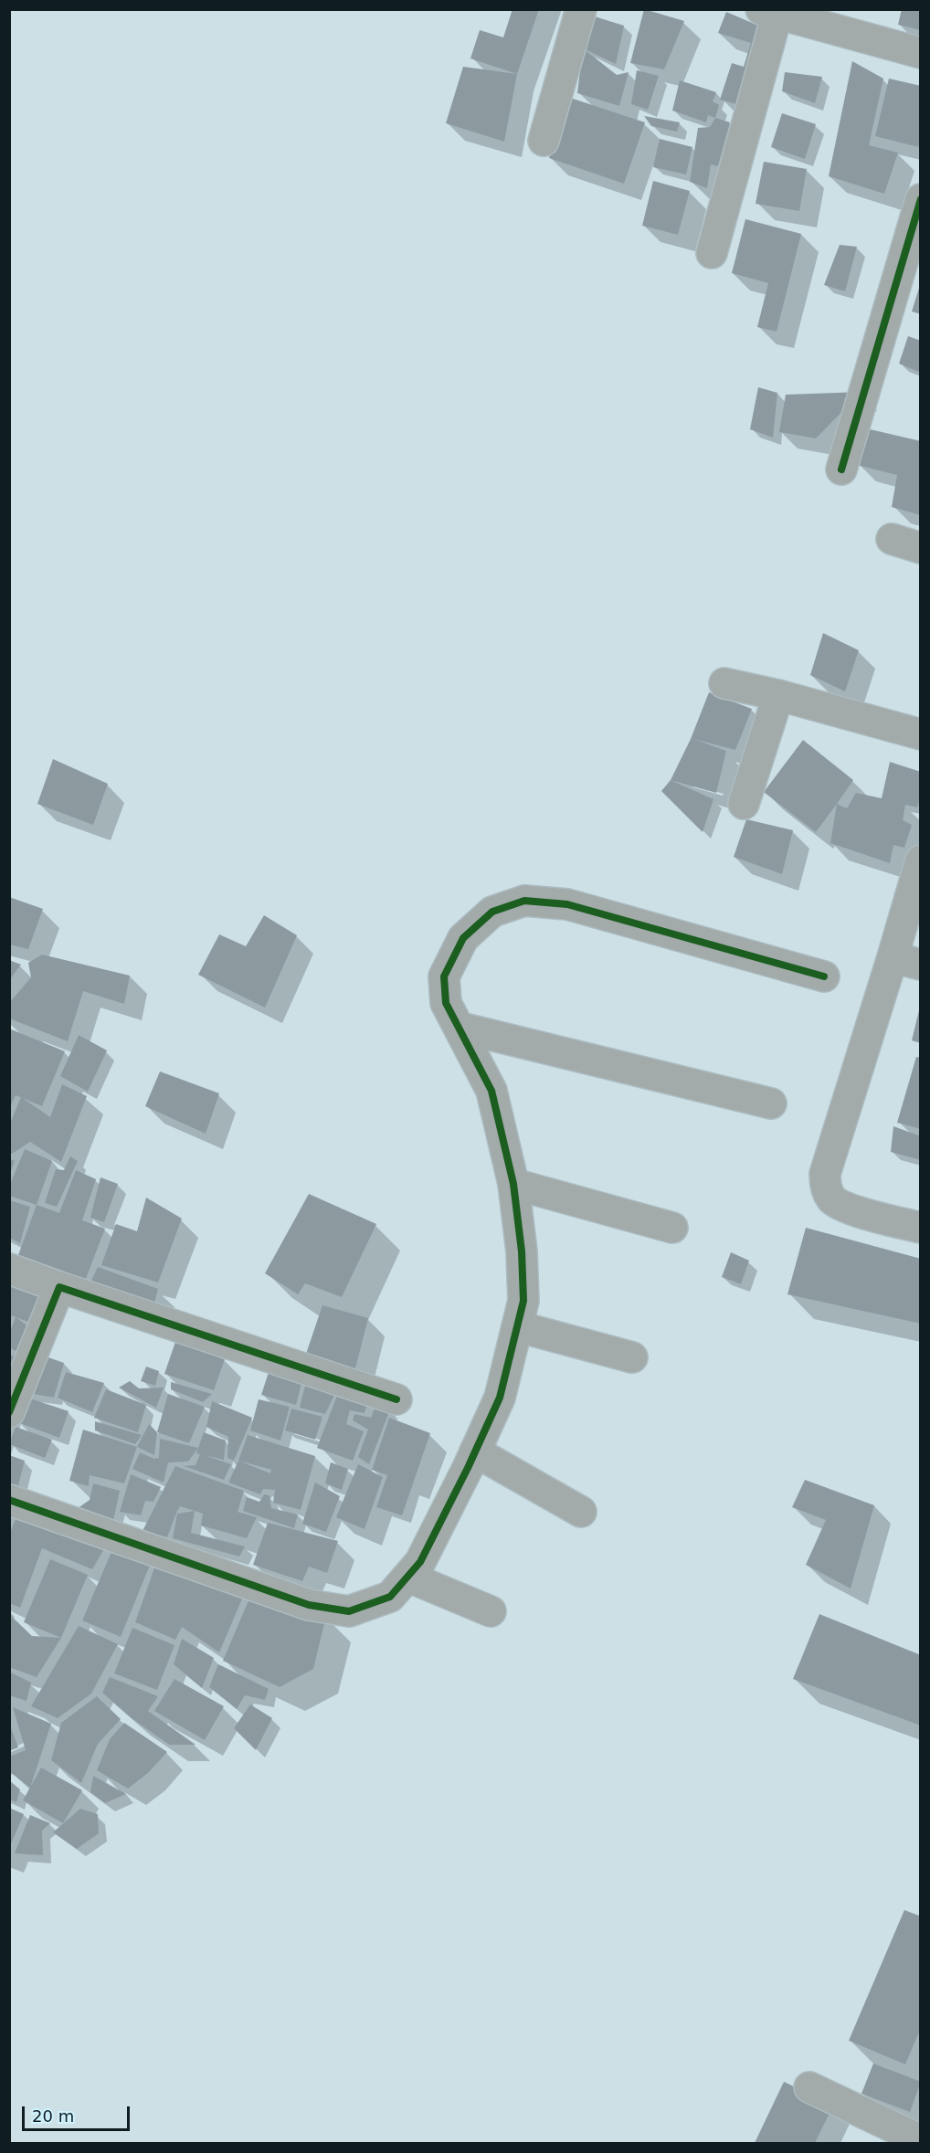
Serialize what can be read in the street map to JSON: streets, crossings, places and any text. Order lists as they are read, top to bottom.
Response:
{
  "scale_bar": "20 m"
}
